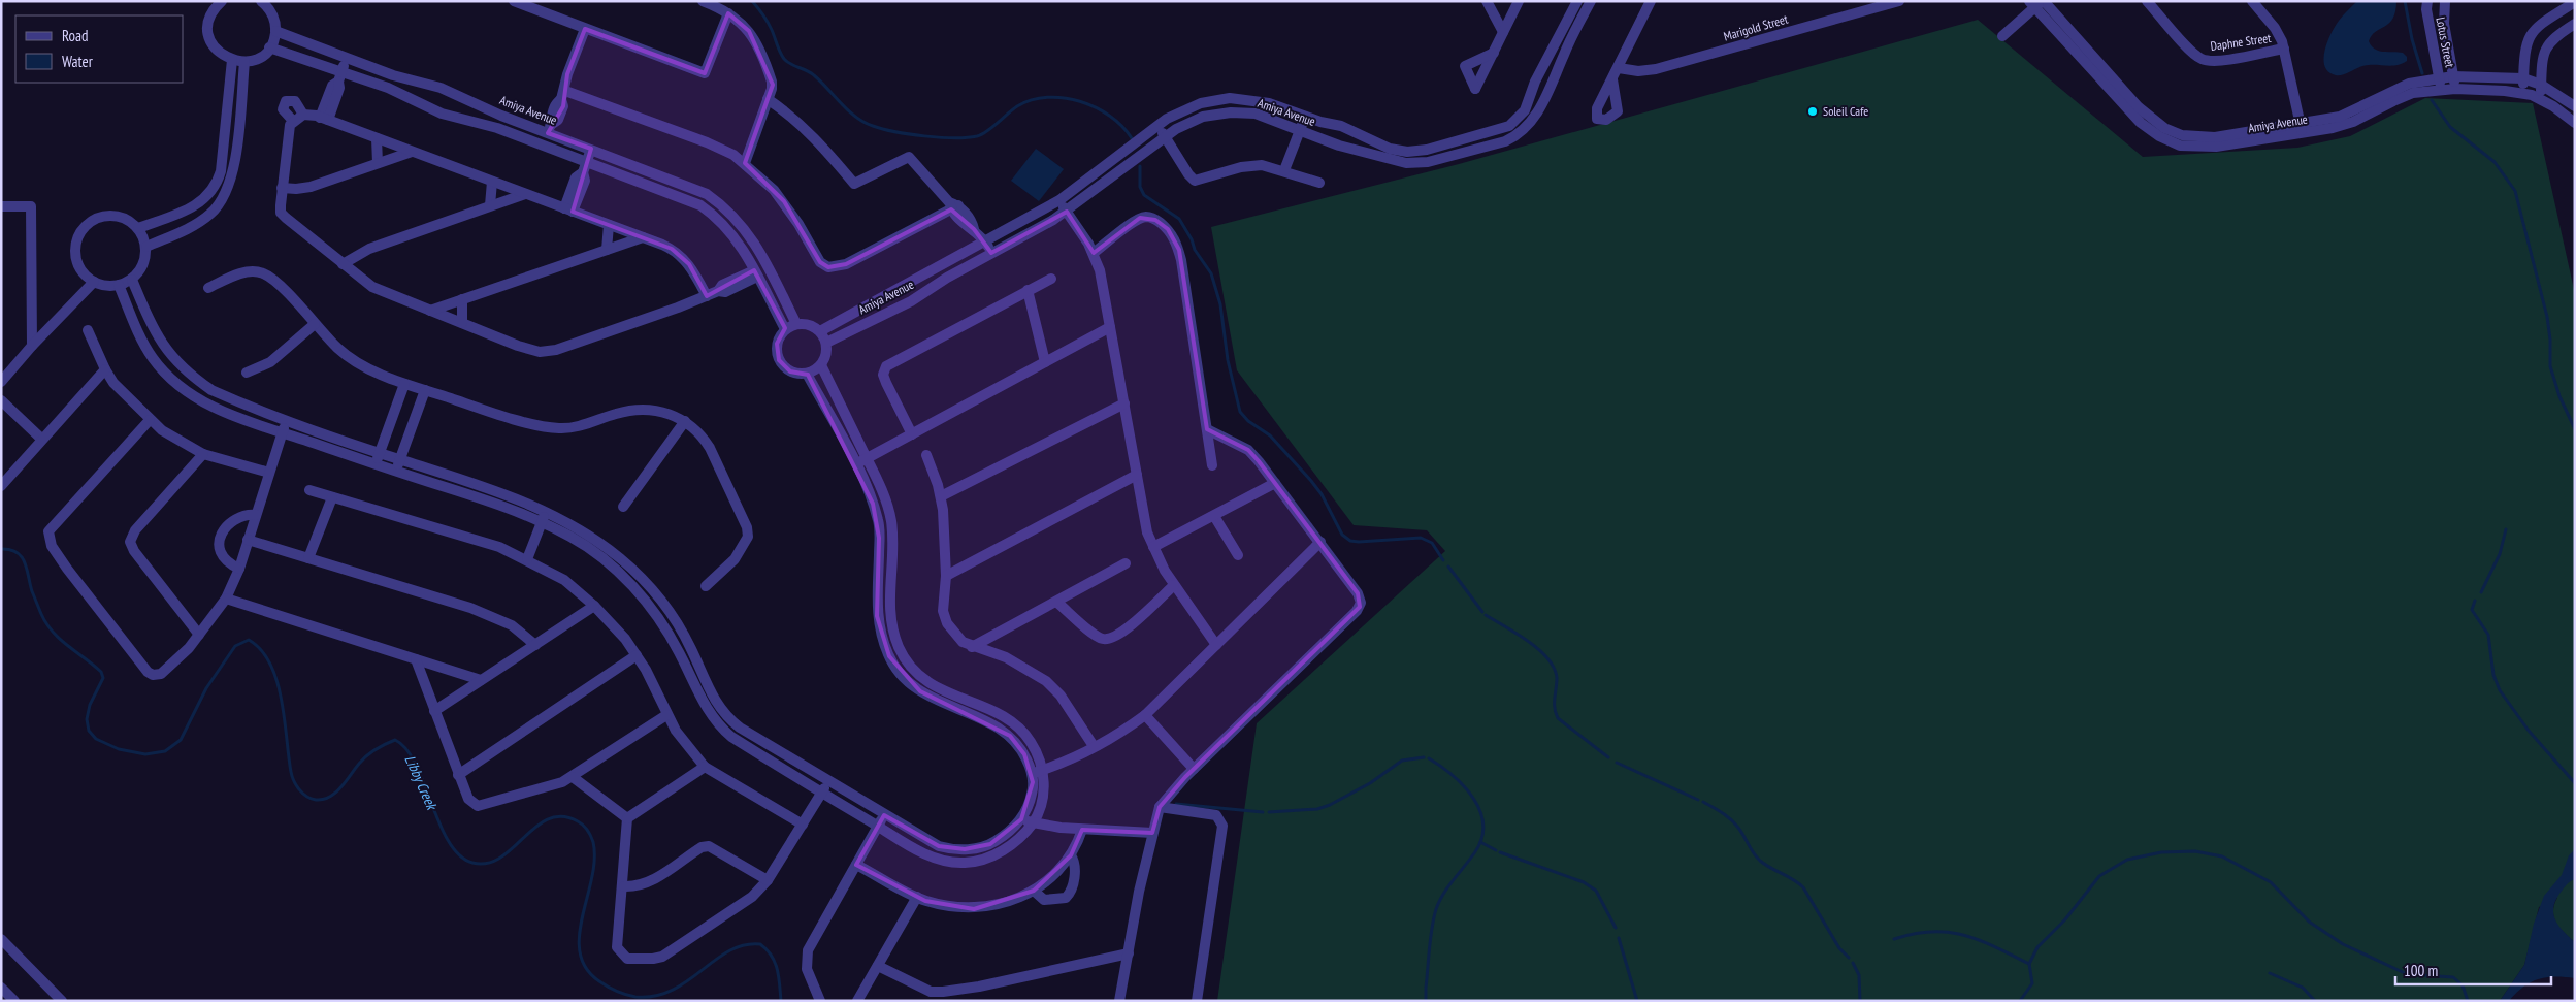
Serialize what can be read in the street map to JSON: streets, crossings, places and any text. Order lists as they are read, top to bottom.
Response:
{
  "streets": {
    "street": [
      "Marigold Street",
      "Daphne Street",
      "Lotus Street",
      "Amiya Avenue"
    ]
  },
  "crossings": [
    ["Lotus Street", "Amiya Avenue"]
  ],
  "water": ["Libby Creek"],
  "places": ["Soleil Cafe"],
  "legend": ["Road", "Water"],
  "scale_bar": "100 m"
}
